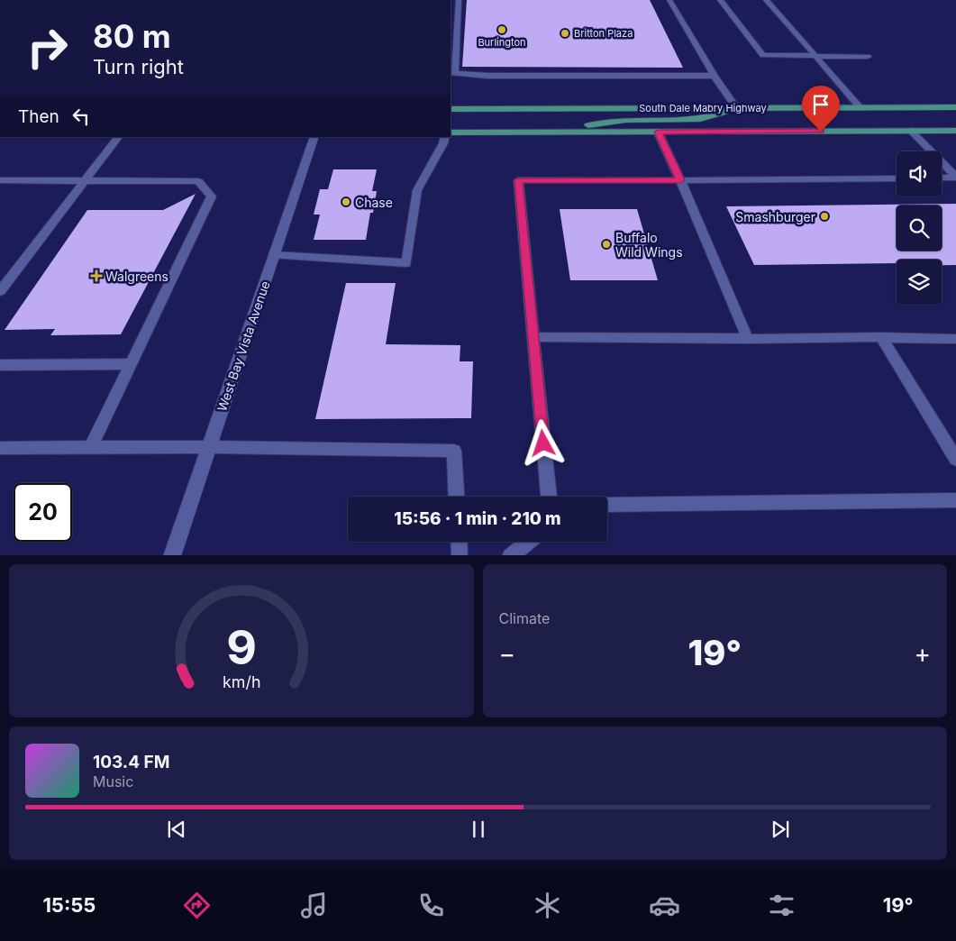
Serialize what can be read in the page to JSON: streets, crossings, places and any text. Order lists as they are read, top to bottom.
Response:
{
  "streets": {
    "main road": ["South Dale Mabry Highway"],
    "street": ["West Bay Vista Avenue"]
  },
  "places": {
    "other": [
      "Burlington",
      "Britton Plaza",
      "Chase",
      "Smashburger",
      "Buffalo Wild Wings"
    ],
    "health": ["Walgreens"]
  },
  "page": {
    "turn": ["80 m", "Turn right"],
    "then": "Then",
    "limit": "20",
    "trip": "15:56 · 1 min · 210 m",
    "tile": "Climate",
    "heat": ["−", "19°", "+"],
    "song": ["103.4 FM", "Music"],
    "tabs": ["15:55", "19°"],
    "gauge": ["9", "km/h"]
  }
}
